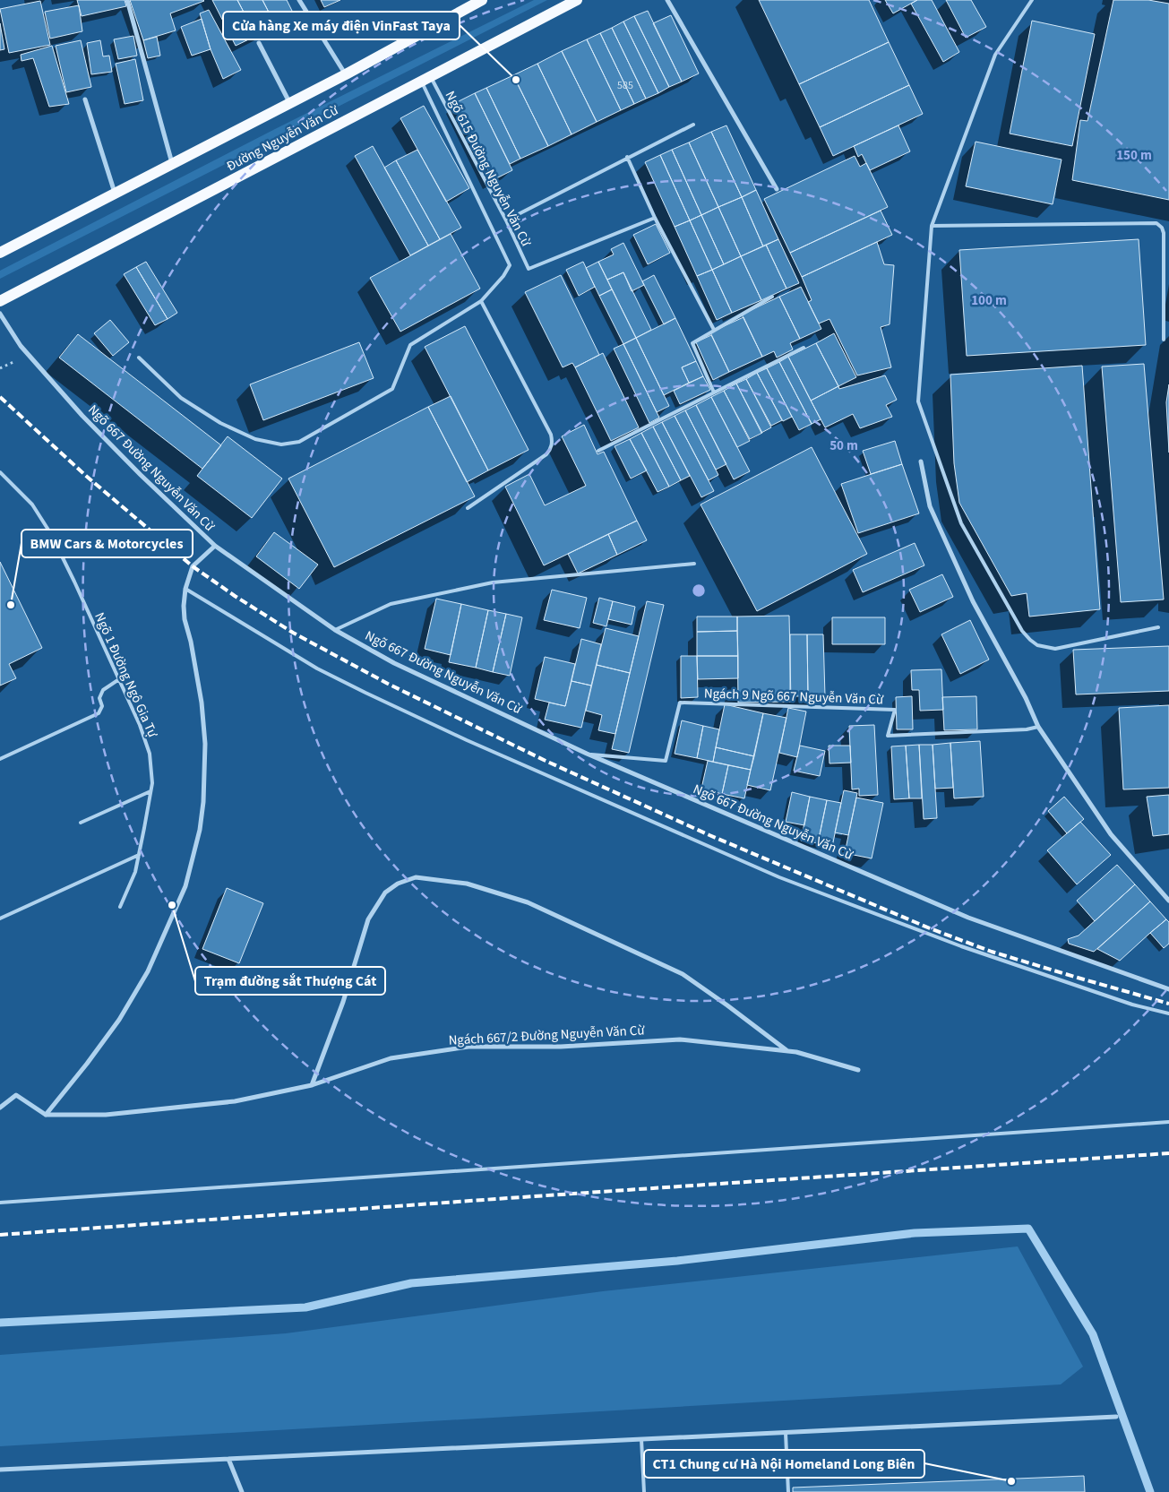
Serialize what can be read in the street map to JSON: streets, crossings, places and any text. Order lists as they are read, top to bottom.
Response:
{
  "streets": {
    "main road": ["Đường Nguyễn Văn Cừ"],
    "street": ["Ngõ 667 Đường Nguyễn Văn Cừ", "Ngách 667/2 Đường Nguyễn Văn Cừ"],
    "lane": ["Ngõ 615 Đường Nguyễn Văn Cừ", "Ngõ 1 Đường Ngô Gia Tự", "Ngách 9 Ngõ 667 Nguyễn Văn Cừ"]
  },
  "crossings": [
    ["Đường Nguyễn Văn Cừ", "Ngõ 615 Đường Nguyễn Văn Cừ"],
    ["Ngõ 667 Đường Nguyễn Văn Cừ", "Ngách 9 Ngõ 667 Nguyễn Văn Cừ"]
  ],
  "places": [
    "Cửa hàng Xe máy điện VinFast Taya",
    "BMW Cars & Motorcycles",
    "Trạm đường sắt Thượng Cát",
    "CT1 Chung cư Hà Nội Homeland Long Biên"
  ],
  "house_numbers": ["585"],
  "rings": ["150 m", "100 m", "50 m"]
}
